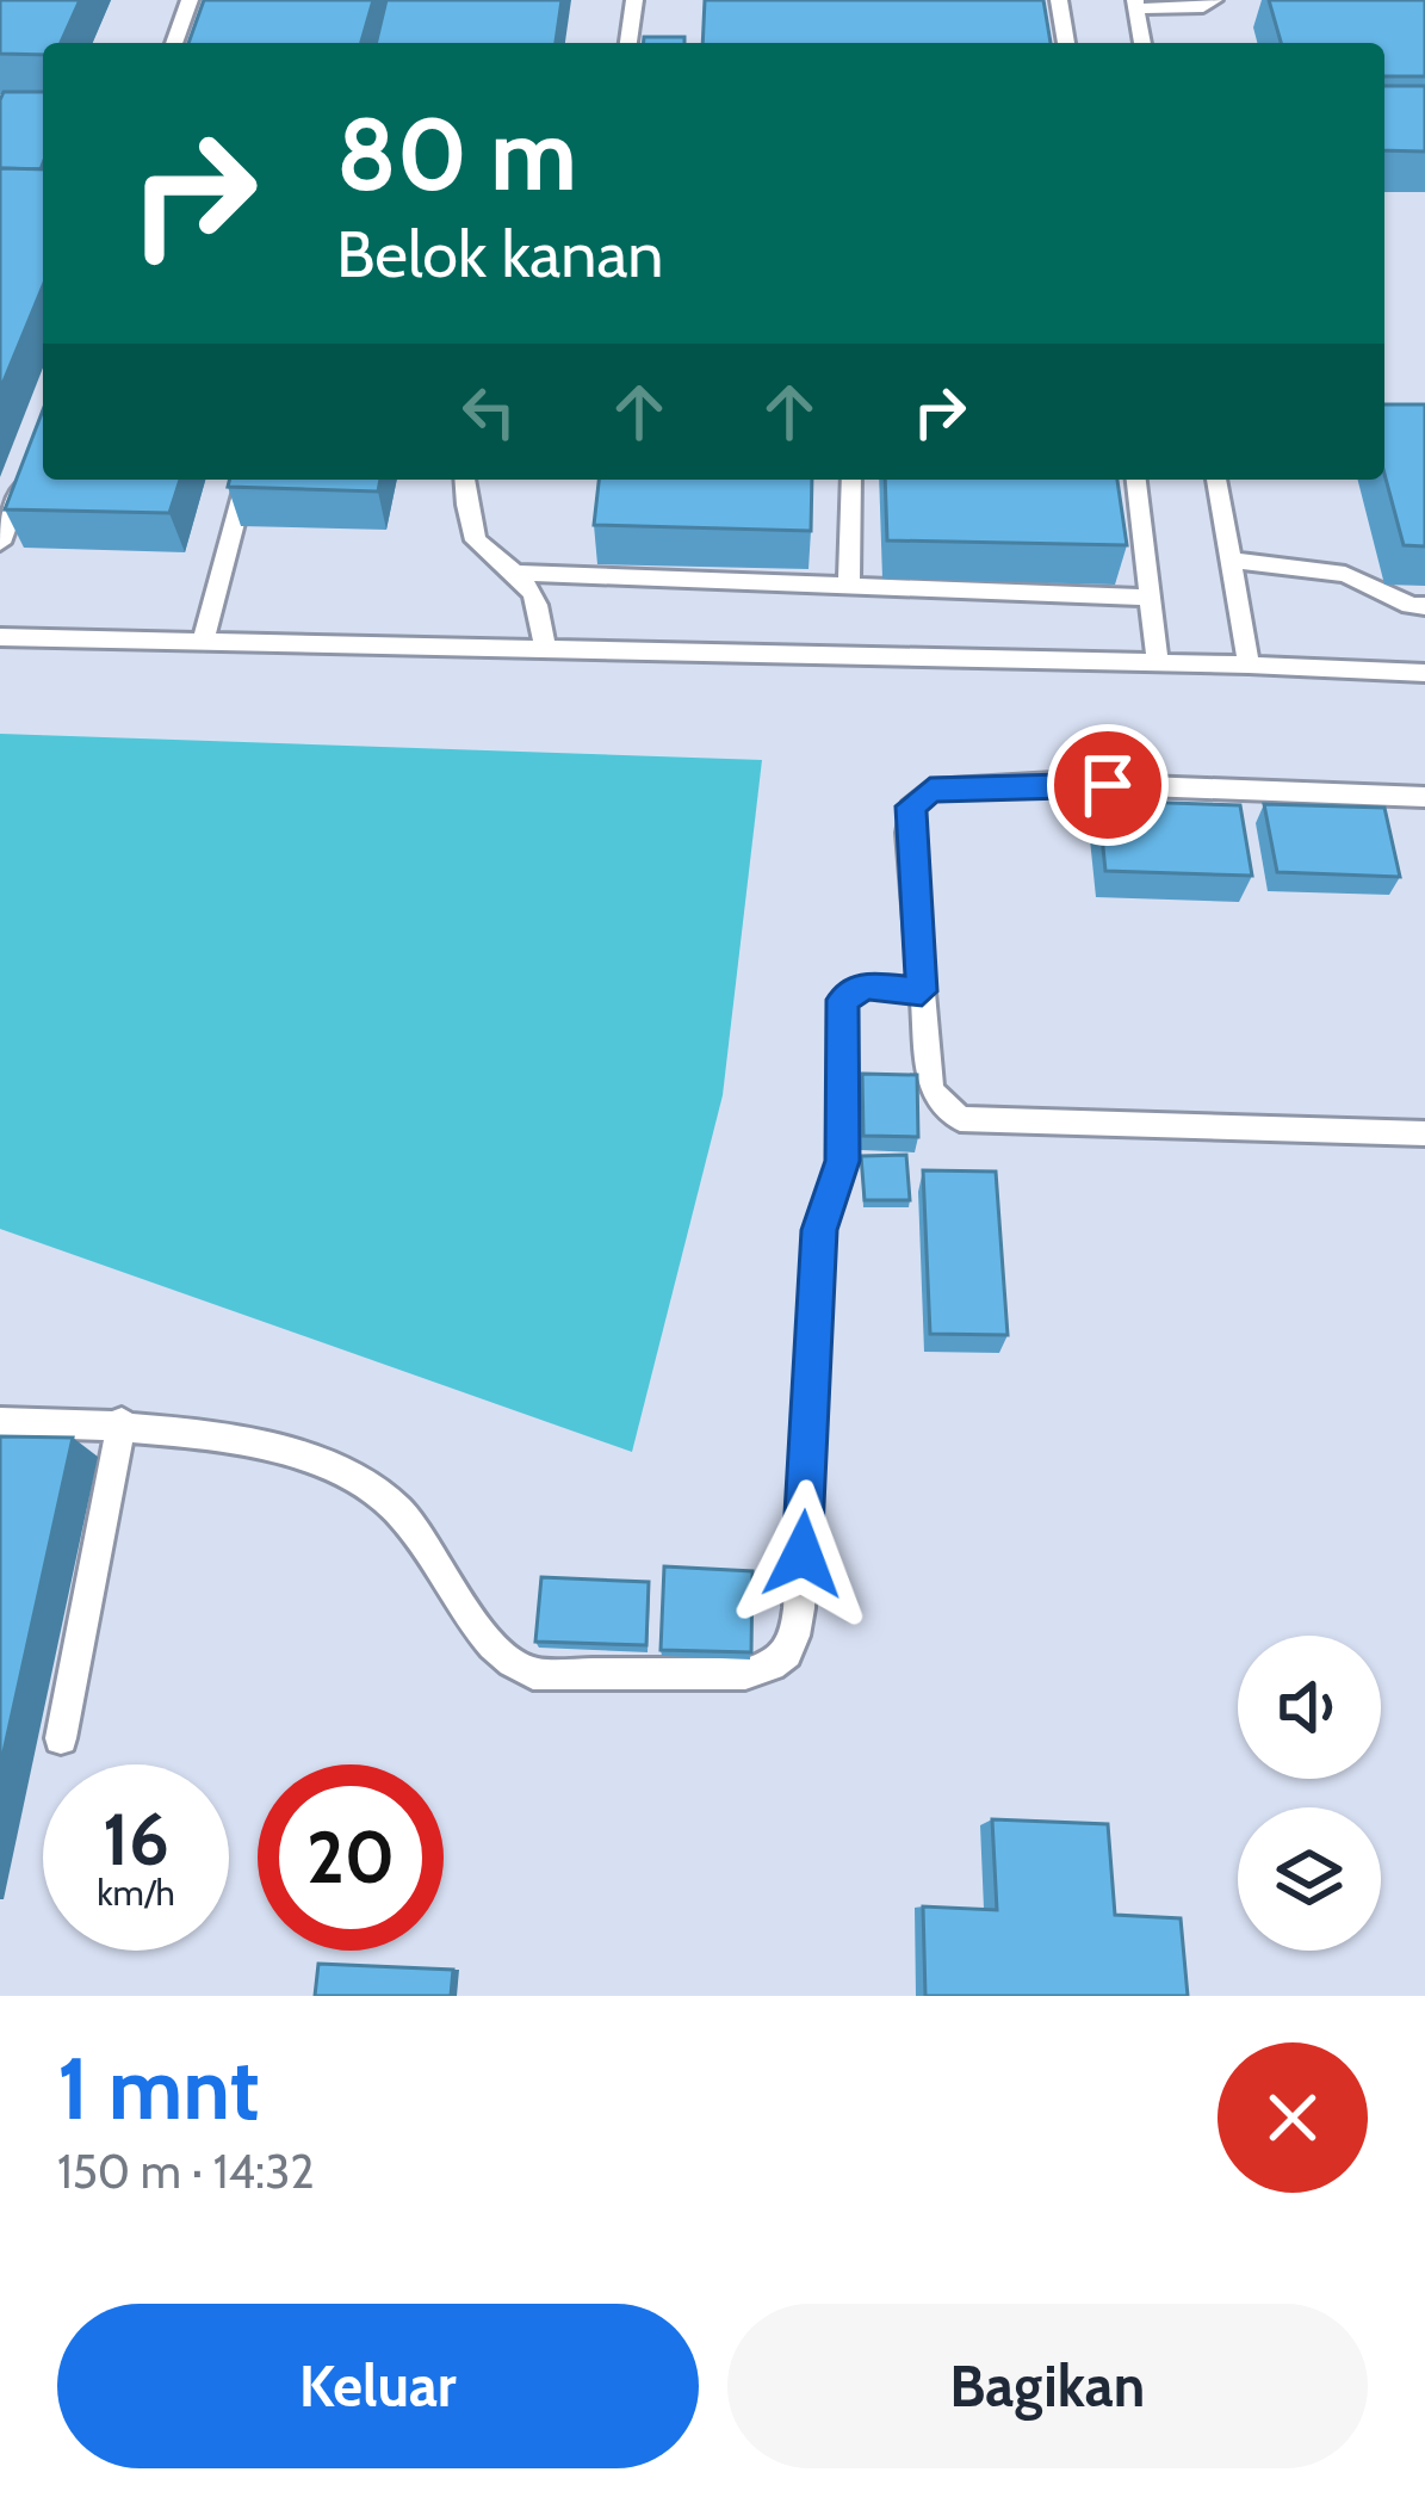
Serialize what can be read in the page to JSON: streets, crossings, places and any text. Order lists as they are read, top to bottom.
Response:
{
  "page": {
    "turn": ["80 m", "Belok kanan"],
    "speed": "16 km/h",
    "limit": "20",
    "heading": ["1 mnt", "150 m · 14:32"],
    "buttons": ["Keluar", "Bagikan"]
  }
}
